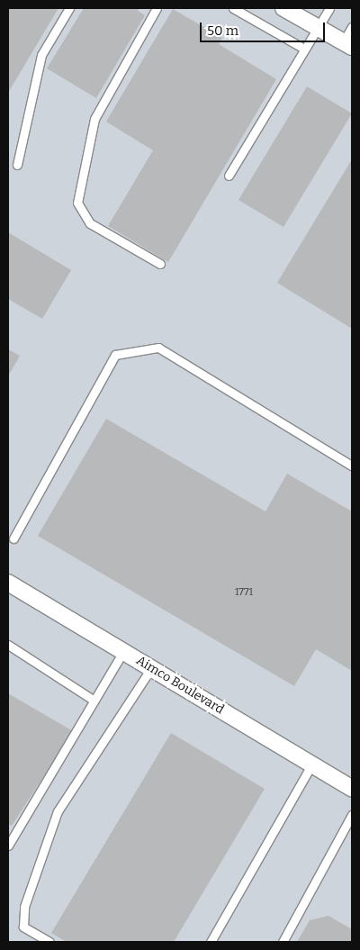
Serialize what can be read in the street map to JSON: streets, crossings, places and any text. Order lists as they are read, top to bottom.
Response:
{
  "streets": {
    "street": ["Aimco Boulevard"]
  },
  "house_numbers": ["1771"],
  "scale_bar": "50 m"
}
